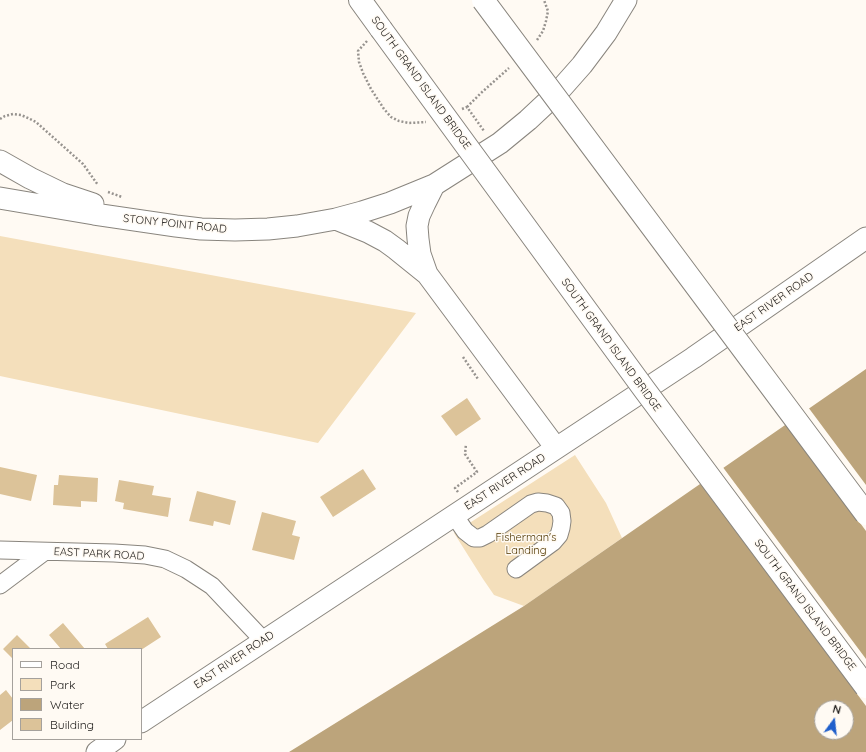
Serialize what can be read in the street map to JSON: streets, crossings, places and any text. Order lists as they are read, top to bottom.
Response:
{
  "streets": {
    "highway": ["SOUTH GRAND ISLAND BRIDGE"],
    "main road": ["STONY POINT ROAD", "EAST RIVER ROAD"],
    "street": ["EAST PARK ROAD"]
  },
  "crossings": [
    ["EAST RIVER ROAD", "EAST PARK ROAD"]
  ],
  "parks": ["Fisherman's Landing"],
  "legend": [
    "Road",
    "Park",
    "Water",
    "Building"
  ],
  "north": "top"
}
